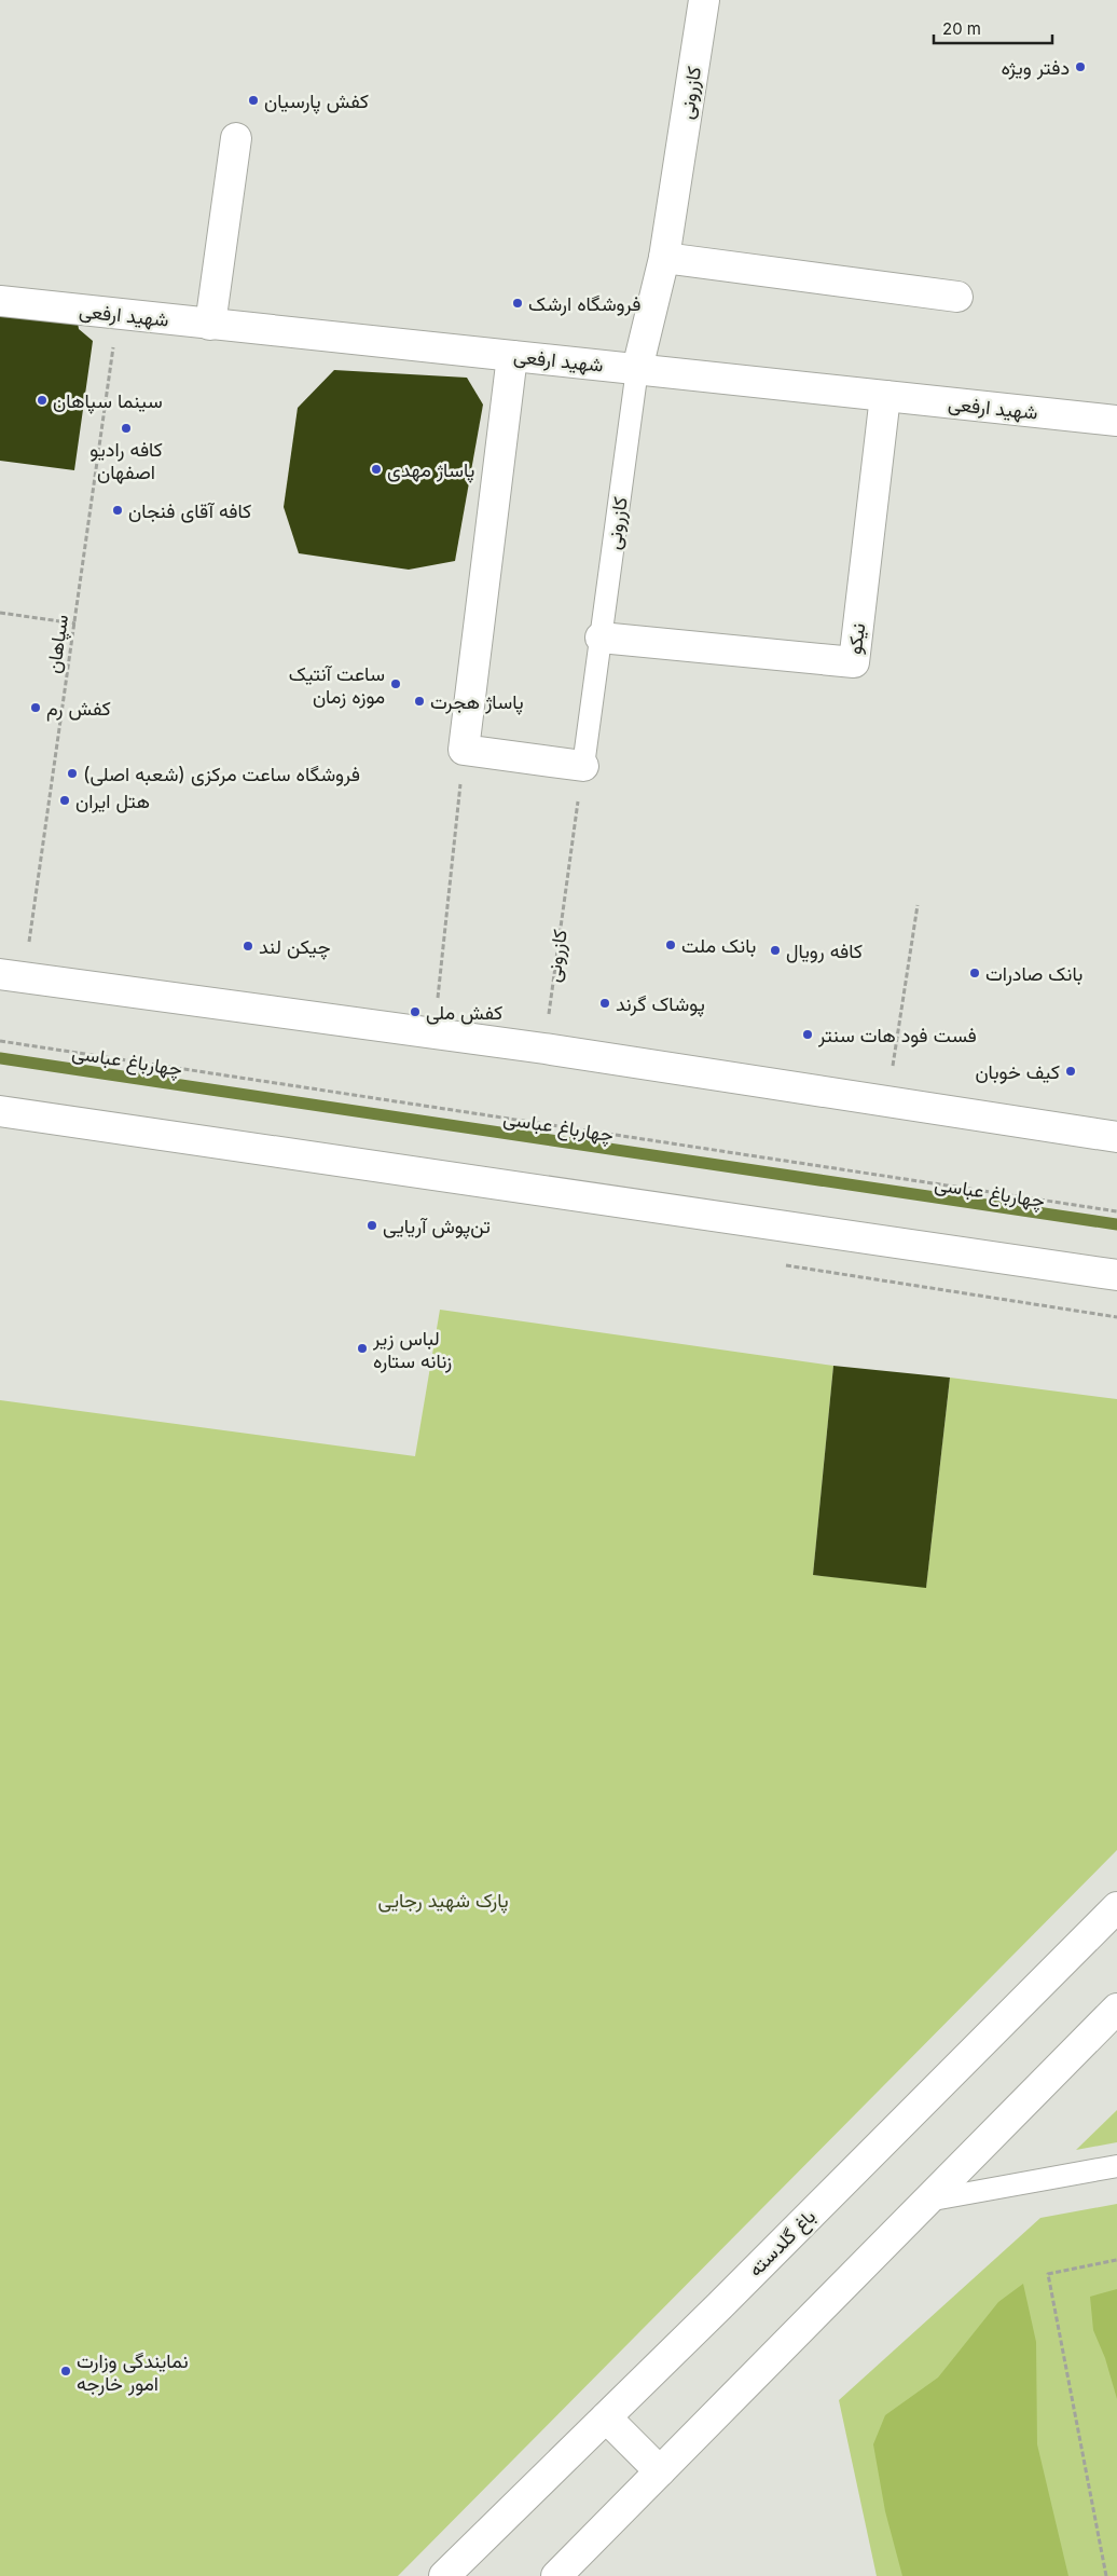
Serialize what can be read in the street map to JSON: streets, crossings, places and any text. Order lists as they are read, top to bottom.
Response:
{
  "streets": {
    "street": [
      "کازرونی",
      "شهید ارفعی",
      "نیکو",
      "باغ گلدسته"
    ],
    "path": ["سپاهان", "چهارباغ عباسی"]
  },
  "crossings": [
    ["کازرونی", "شهید ارفعی"],
    ["کازرونی", "نیکو"],
    ["شهید ارفعی", "نیکو"],
    ["شهید ارفعی", "سپاهان"]
  ],
  "parks": ["پارک شهید رجایی"],
  "places": [
    "دفتر ویژه",
    "کفش پارسیان",
    "فروشگاه ارشک",
    "سینما سپاهان",
    "کافه رادیو اصفهان",
    "پاساژ مهدی",
    "کافه آقای فنجان",
    "ساعت آنتیک موزه زمان",
    "پاساژ هجرت",
    "کفش رم",
    "فروشگاه ساعت مرکزی (شعبه اصلی)",
    "هتل ایران",
    "بانک ملت",
    "چیکن لند",
    "کافه رویال",
    "بانک صادرات",
    "پوشاک گرند",
    "کفش ملی",
    "فست فود هات سنتر",
    "کیف خوبان",
    "تن‌پوش آریایی",
    "لباس زیر زنانه ستاره",
    "نمایندگی وزارت امور خارجه"
  ],
  "scale_bar": "20 m"
}
